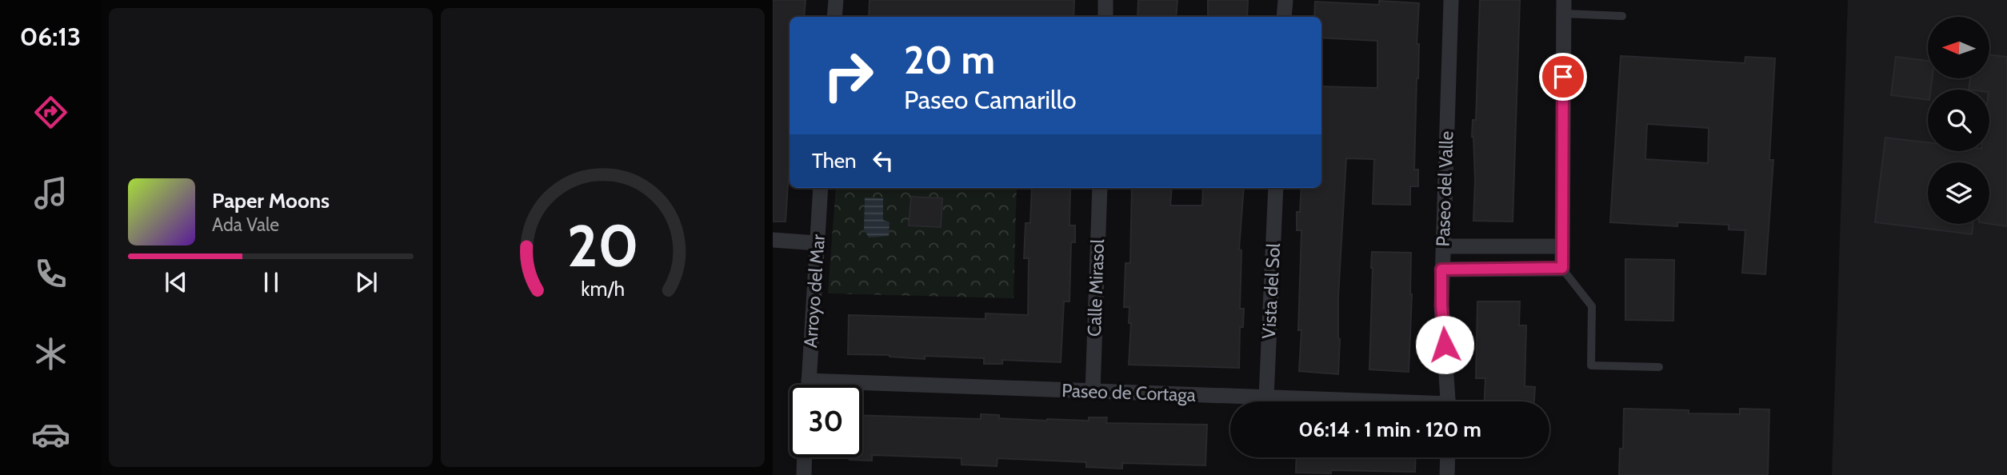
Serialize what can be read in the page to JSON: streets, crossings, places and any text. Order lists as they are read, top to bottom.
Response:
{
  "streets": {
    "street": [
      "Paseo del Valle",
      "Calle Mirasol",
      "Arroyo del Mar",
      "Vista del Sol",
      "Paseo de Cortaga"
    ]
  },
  "crossings": [
    ["Calle Mirasol", "Paseo de Cortaga"],
    ["Arroyo del Mar", "Paseo de Cortaga"],
    ["Vista del Sol", "Paseo de Cortaga"]
  ],
  "north": "left",
  "page": {
    "tabs": "06:13",
    "turn": ["20 m", "Paseo Camarillo"],
    "then": "Then",
    "song": ["Paper Moons", "Ada Vale"],
    "limit": "30",
    "trip": "06:14 · 1 min · 120 m",
    "gauge": ["20", "km/h"]
  }
}
